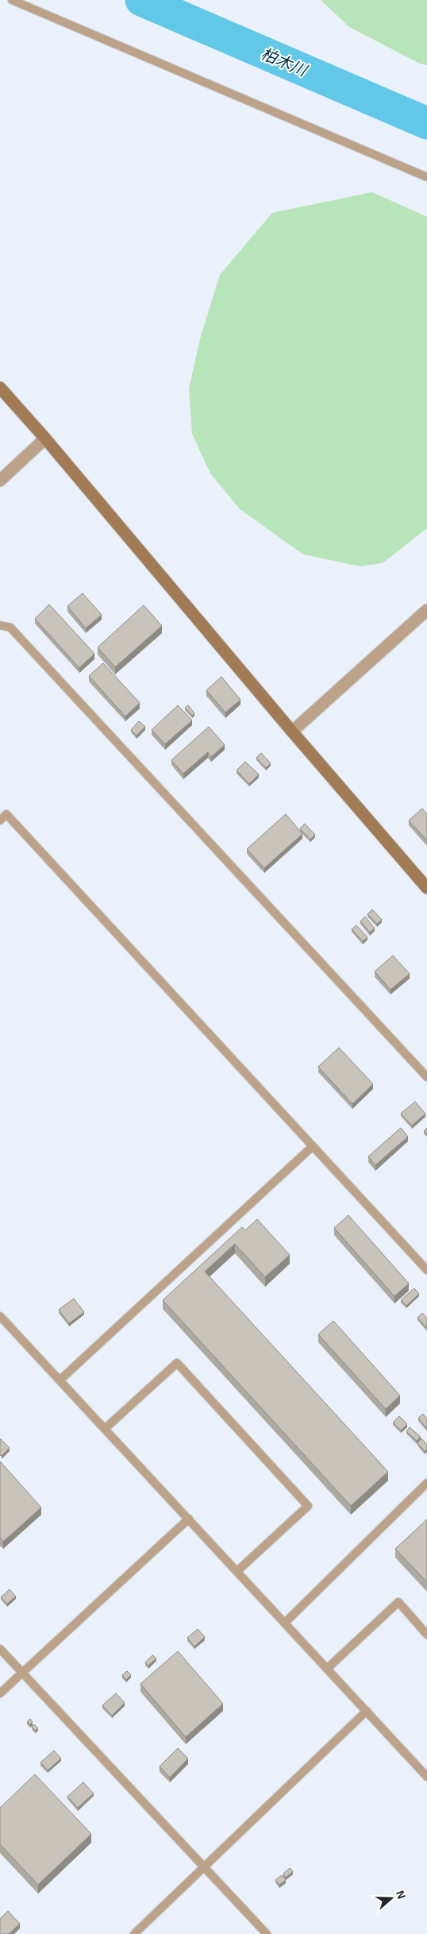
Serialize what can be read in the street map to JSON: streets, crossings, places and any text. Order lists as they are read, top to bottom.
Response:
{
  "water": ["柏木川"],
  "north": "right"
}
